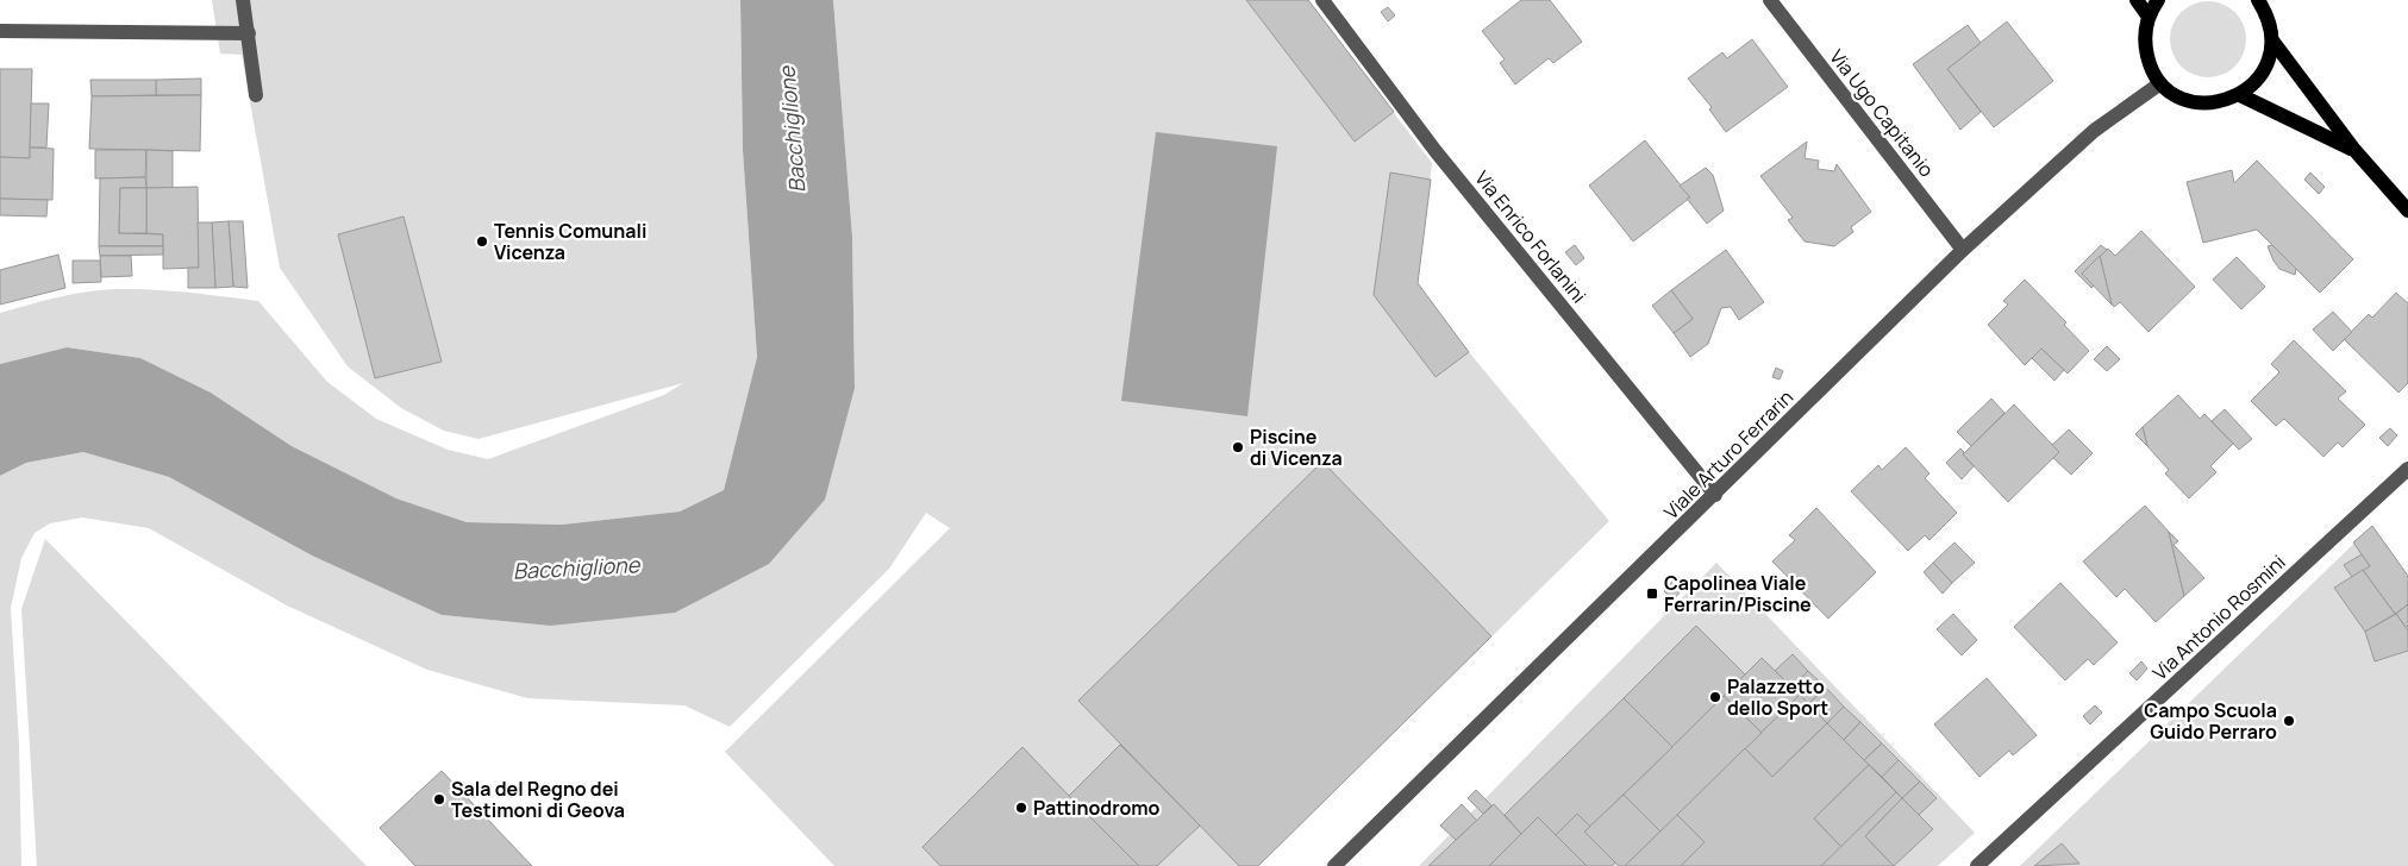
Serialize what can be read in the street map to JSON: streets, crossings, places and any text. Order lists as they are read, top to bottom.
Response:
{
  "streets": {
    "street": [
      "Via Ugo Capitanio",
      "Via Enrico Forlanini",
      "Viale Arturo Ferrarin",
      "Via Antonio Rosmini"
    ]
  },
  "crossings": [
    ["Via Ugo Capitanio", "Viale Arturo Ferrarin"],
    ["Via Enrico Forlanini", "Viale Arturo Ferrarin"]
  ],
  "water": ["Bacchiglione"],
  "places": {
    "other": [
      "Tennis Comunali Vicenza",
      "Piscine di Vicenza",
      "Palazzetto dello Sport",
      "Campo Scuola Guido Perraro",
      "Sala del Regno dei Testimoni di Geova",
      "Pattinodromo"
    ],
    "transit": ["Capolinea Viale Ferrarin/Piscine"]
  }
}
